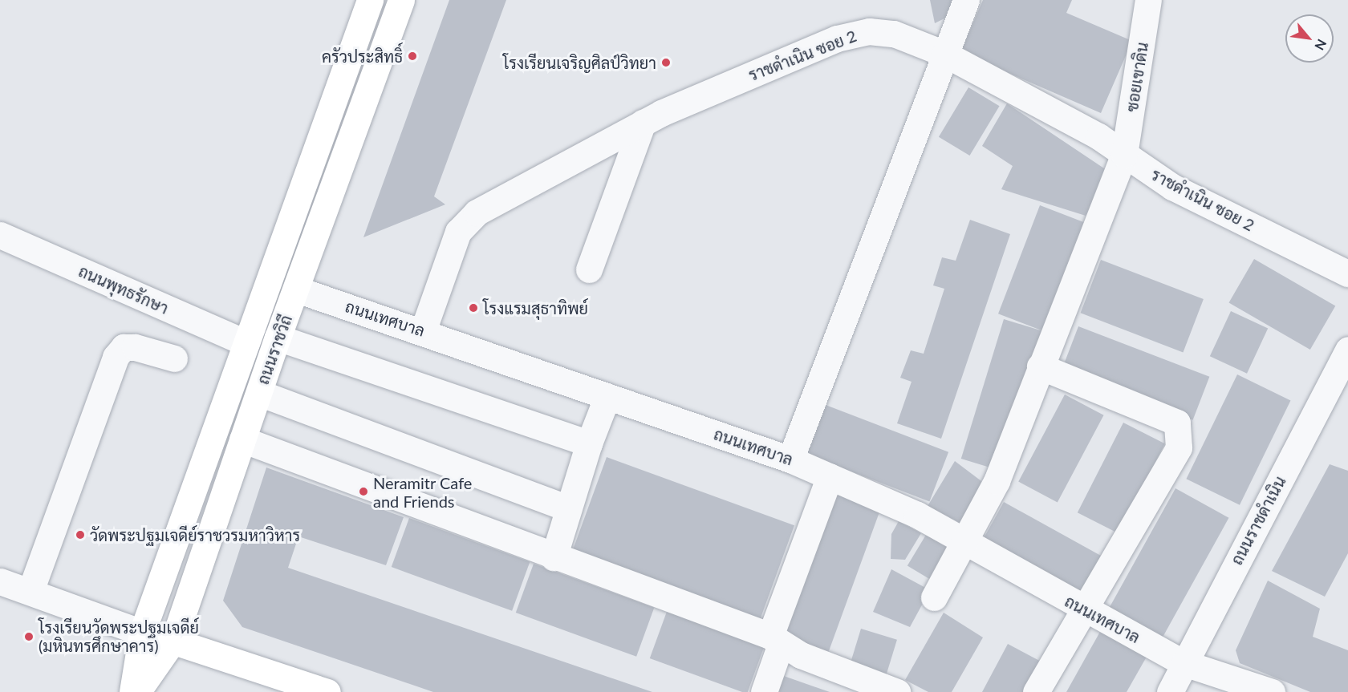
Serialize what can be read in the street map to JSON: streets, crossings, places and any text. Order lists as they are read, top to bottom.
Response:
{
  "streets": {
    "main road": ["ถนนราชวิถี"],
    "street": [
      "ราชดำเนิน ซอย 2",
      "ซอยเขาดิน",
      "ถนนพุทธรักษา",
      "ถนนเทศบาล",
      "ถนนราชดำเนิน"
    ]
  },
  "crossings": [
    ["ราชดำเนิน ซอย 2", "ซอยเขาดิน"],
    ["ราชดำเนิน ซอย 2", "ถนนเทศบาล"],
    ["ซอยเขาดิน", "ถนนเทศบาล"],
    ["ถนนพุทธรักษา", "ถนนราชวิถี"],
    ["ถนนเทศบาล", "ถนนราชวิถี"],
    ["ถนนเทศบาล", "ถนนราชดำเนิน"]
  ],
  "places": [
    "ครัวประสิทธิ์",
    "โรงเรียนเจริญศิลป์วิทยา",
    "โรงแรมสุธาทิพย์",
    "Neramitr Cafe and Friends",
    "วัดพระปฐมเจดีย์ราชวรมหาวิหาร",
    "โรงเรียนวัดพระปฐมเจดีย์ (มหินทรศึกษาคาร)"
  ],
  "north": "bottom right"
}
